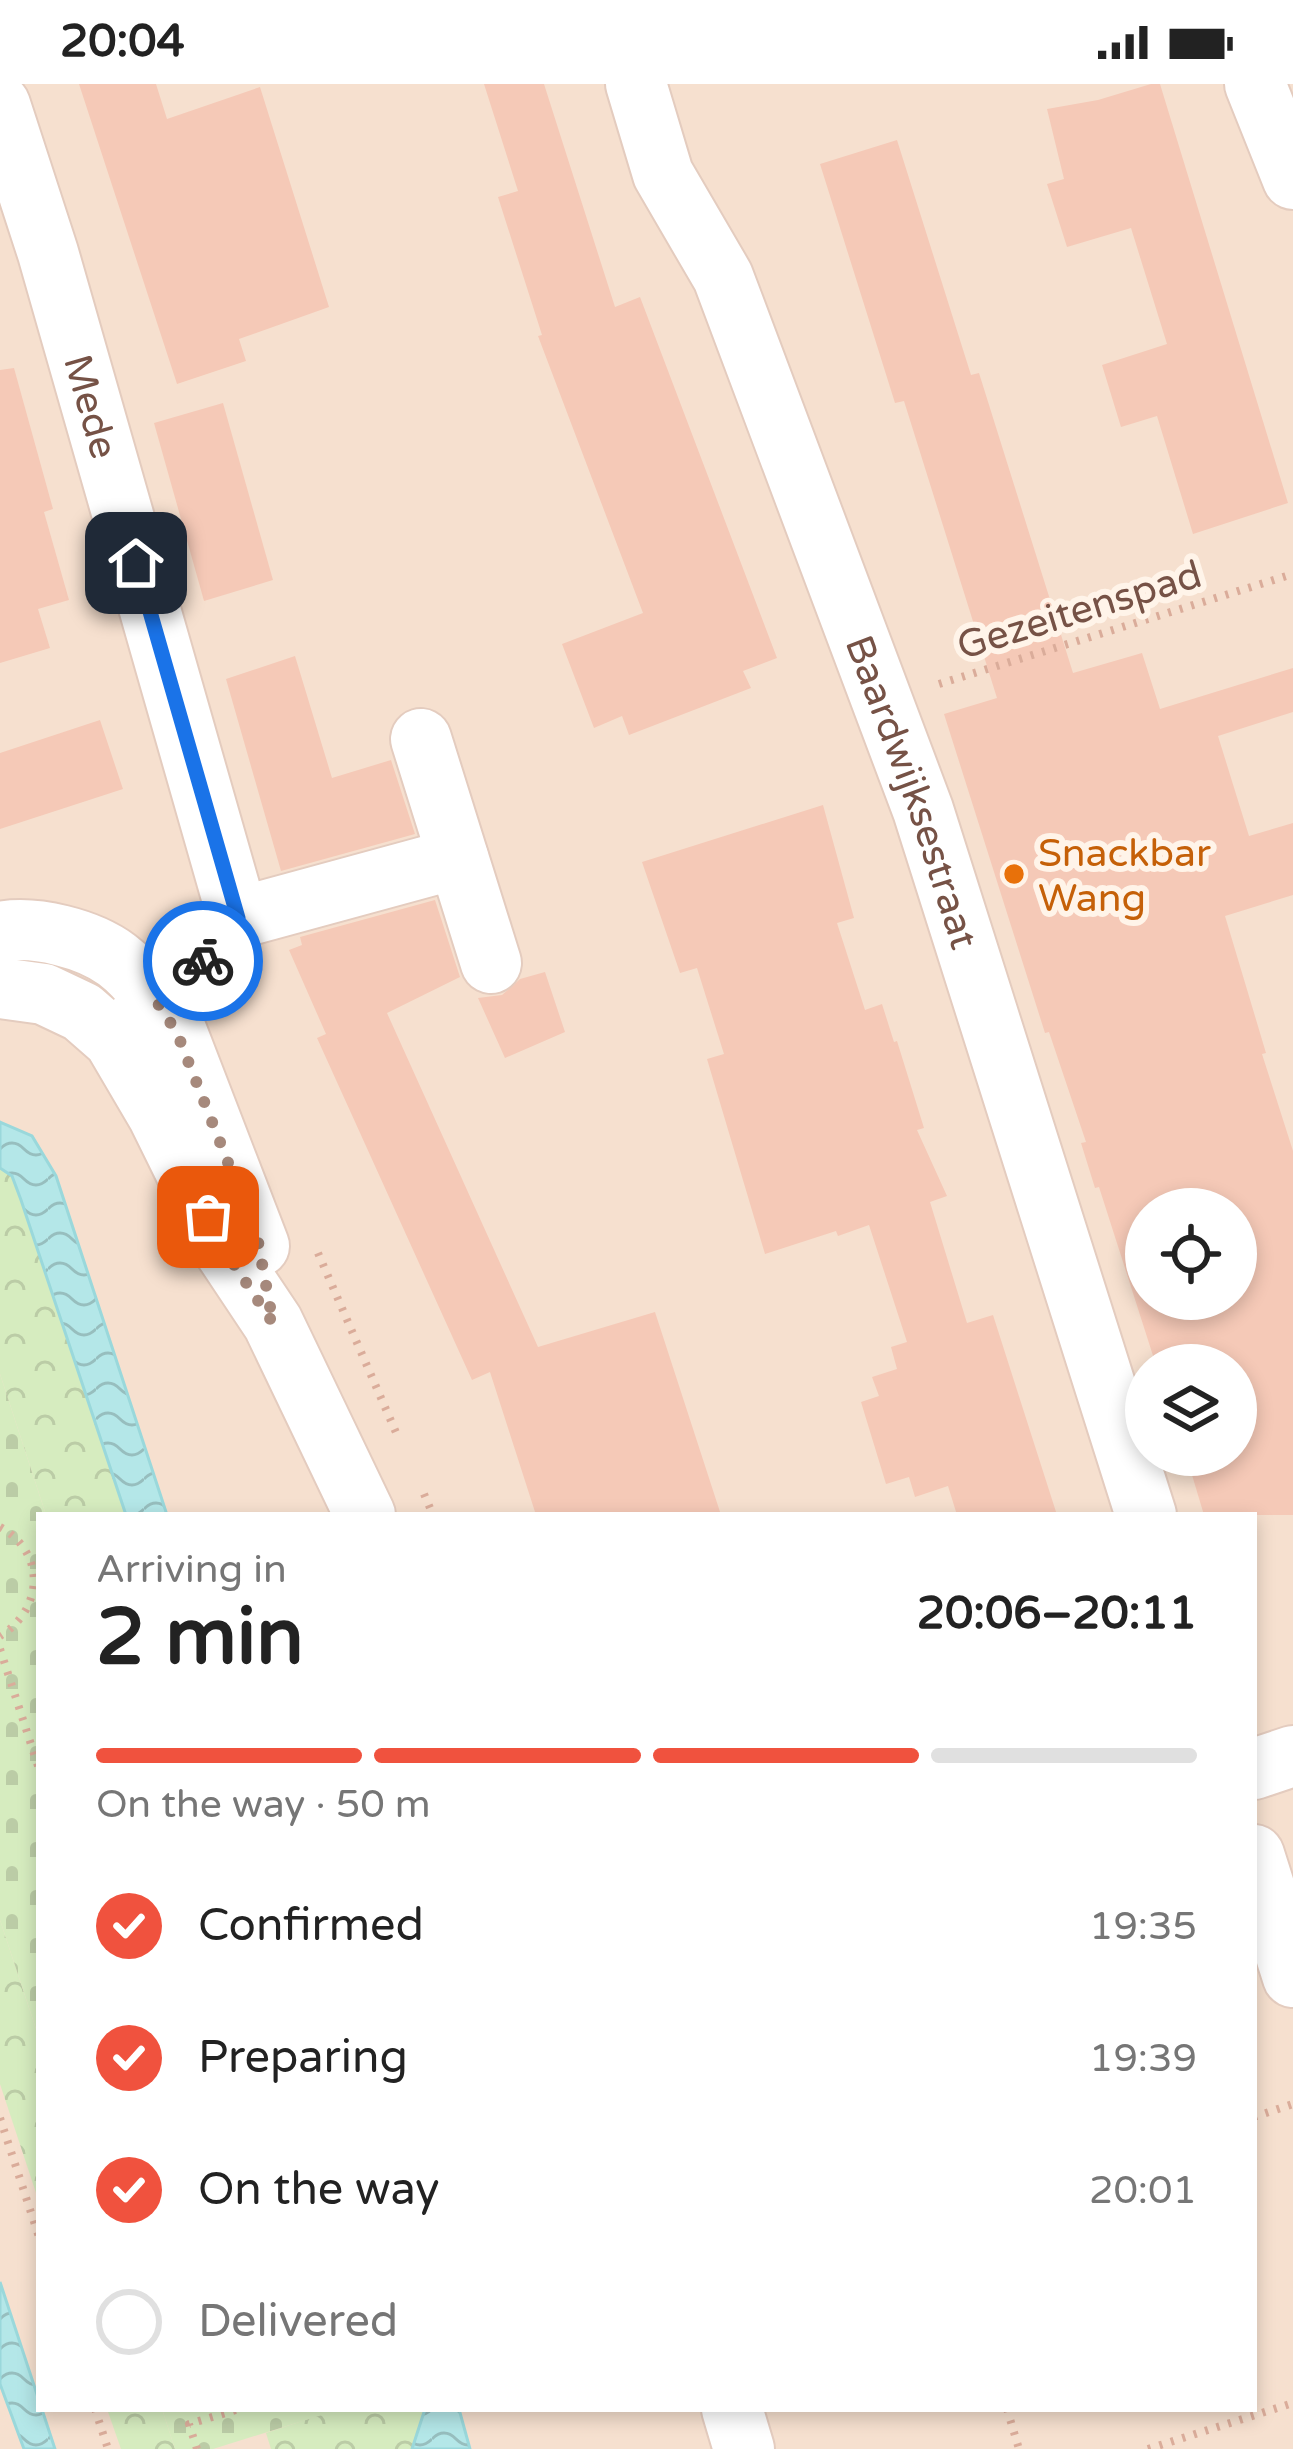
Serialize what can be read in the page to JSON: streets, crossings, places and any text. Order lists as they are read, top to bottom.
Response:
{
  "streets": {
    "street": ["Mede", "Baardwijksestraat"],
    "path": ["Gezeitenspad"]
  },
  "crossings": [
    ["Gezeitenspad", "Baardwijksestraat"]
  ],
  "places": ["Snackbar Wang"],
  "page": {
    "status": "20:04",
    "heading": ["2 min", "Arriving in", "20:06–20:11"],
    "bar": "On the way · 50 m",
    "list": [
      ["Confirmed", "19:35"],
      ["Preparing", "19:39"],
      ["On the way", "20:01"],
      "Delivered"
    ]
  }
}
